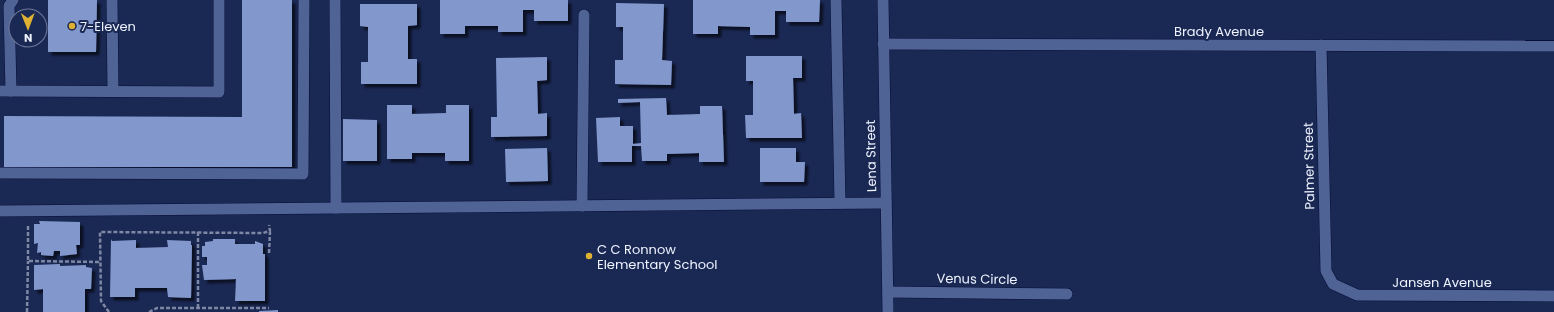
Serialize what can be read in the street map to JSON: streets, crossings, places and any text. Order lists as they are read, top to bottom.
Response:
{
  "streets": {
    "street": [
      "Brady Avenue",
      "Lena Street",
      "Palmer Street",
      "Venus Circle",
      "Jansen Avenue"
    ]
  },
  "crossings": [
    ["Brady Avenue", "Lena Street"],
    ["Brady Avenue", "Palmer Street"],
    ["Lena Street", "Venus Circle"],
    ["Palmer Street", "Jansen Avenue"]
  ],
  "places": ["7-Eleven", "C C Ronnow Elementary School"],
  "north": "bottom"
}
